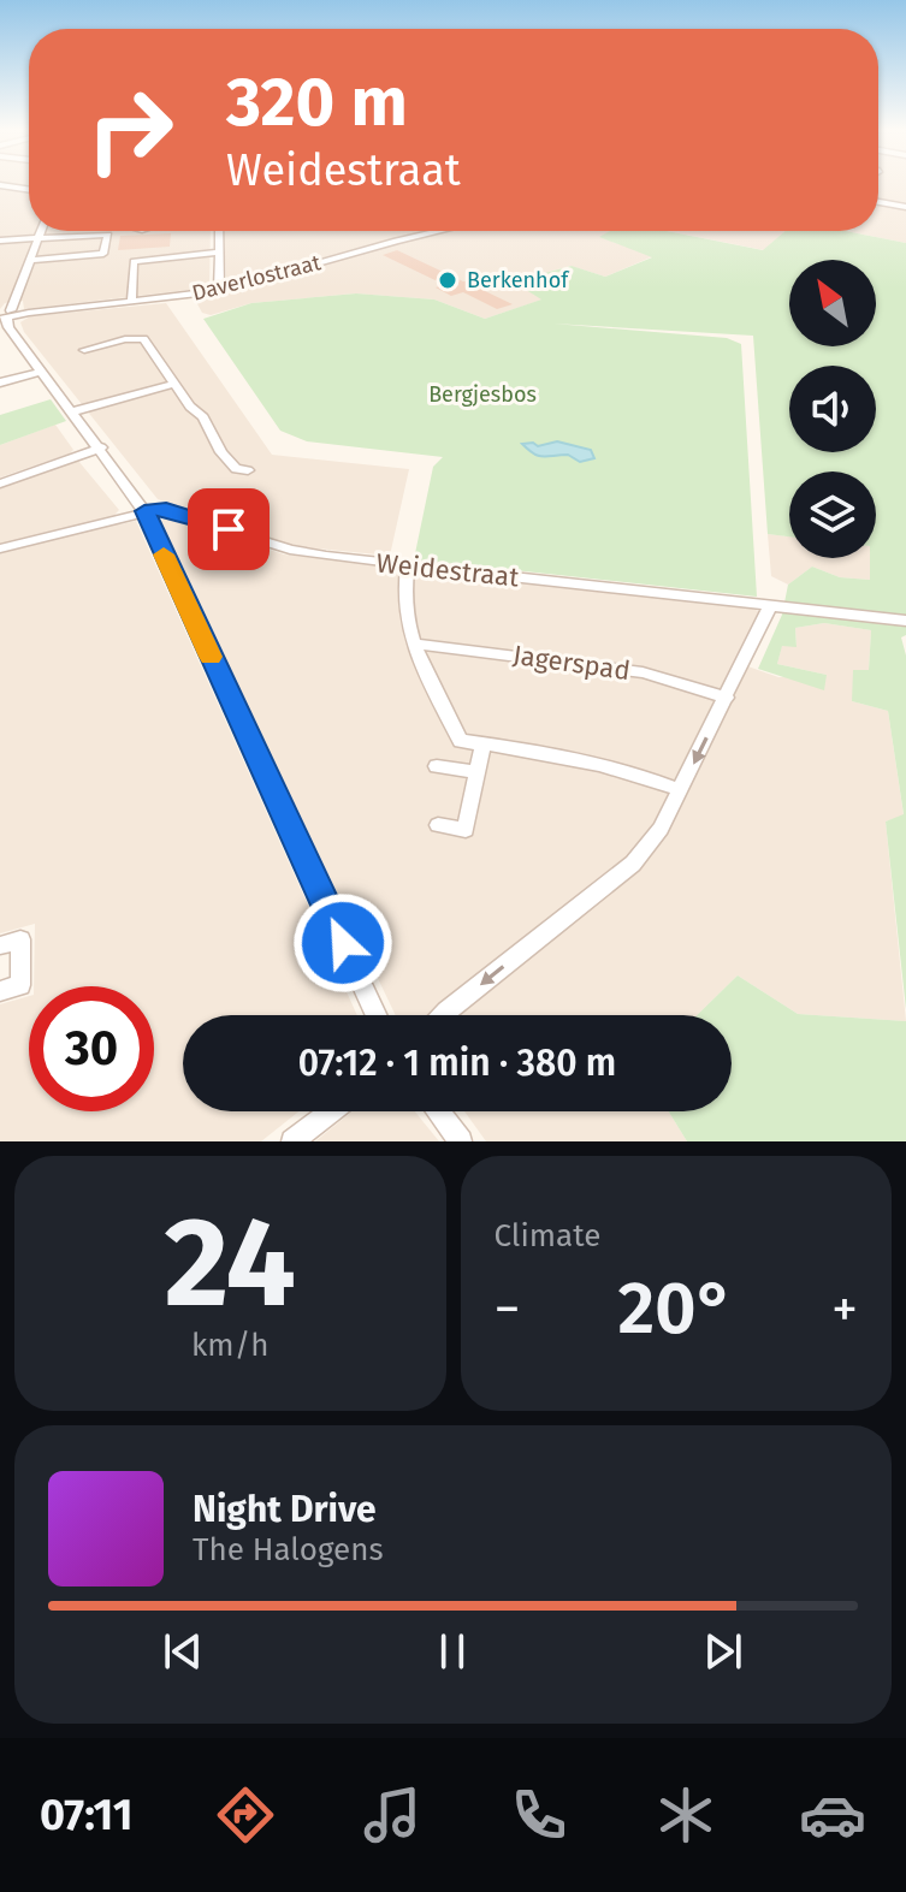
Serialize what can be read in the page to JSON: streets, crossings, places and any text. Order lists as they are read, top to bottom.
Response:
{
  "streets": {
    "street": ["Daverlostraat", "Weidestraat", "Jagerspad"]
  },
  "parks": ["Bergjesbos"],
  "places": ["Berkenhof"],
  "north": "top left",
  "page": {
    "turn": ["320 m", "Weidestraat"],
    "limit": "30",
    "trip": "07:12 · 1 min · 380 m",
    "tile": [
      ["24", "km/h"],
      "Climate"
    ],
    "heat": ["−", "20°", "+"],
    "song": ["Night Drive", "The Halogens"],
    "tabs": "07:11"
  }
}
